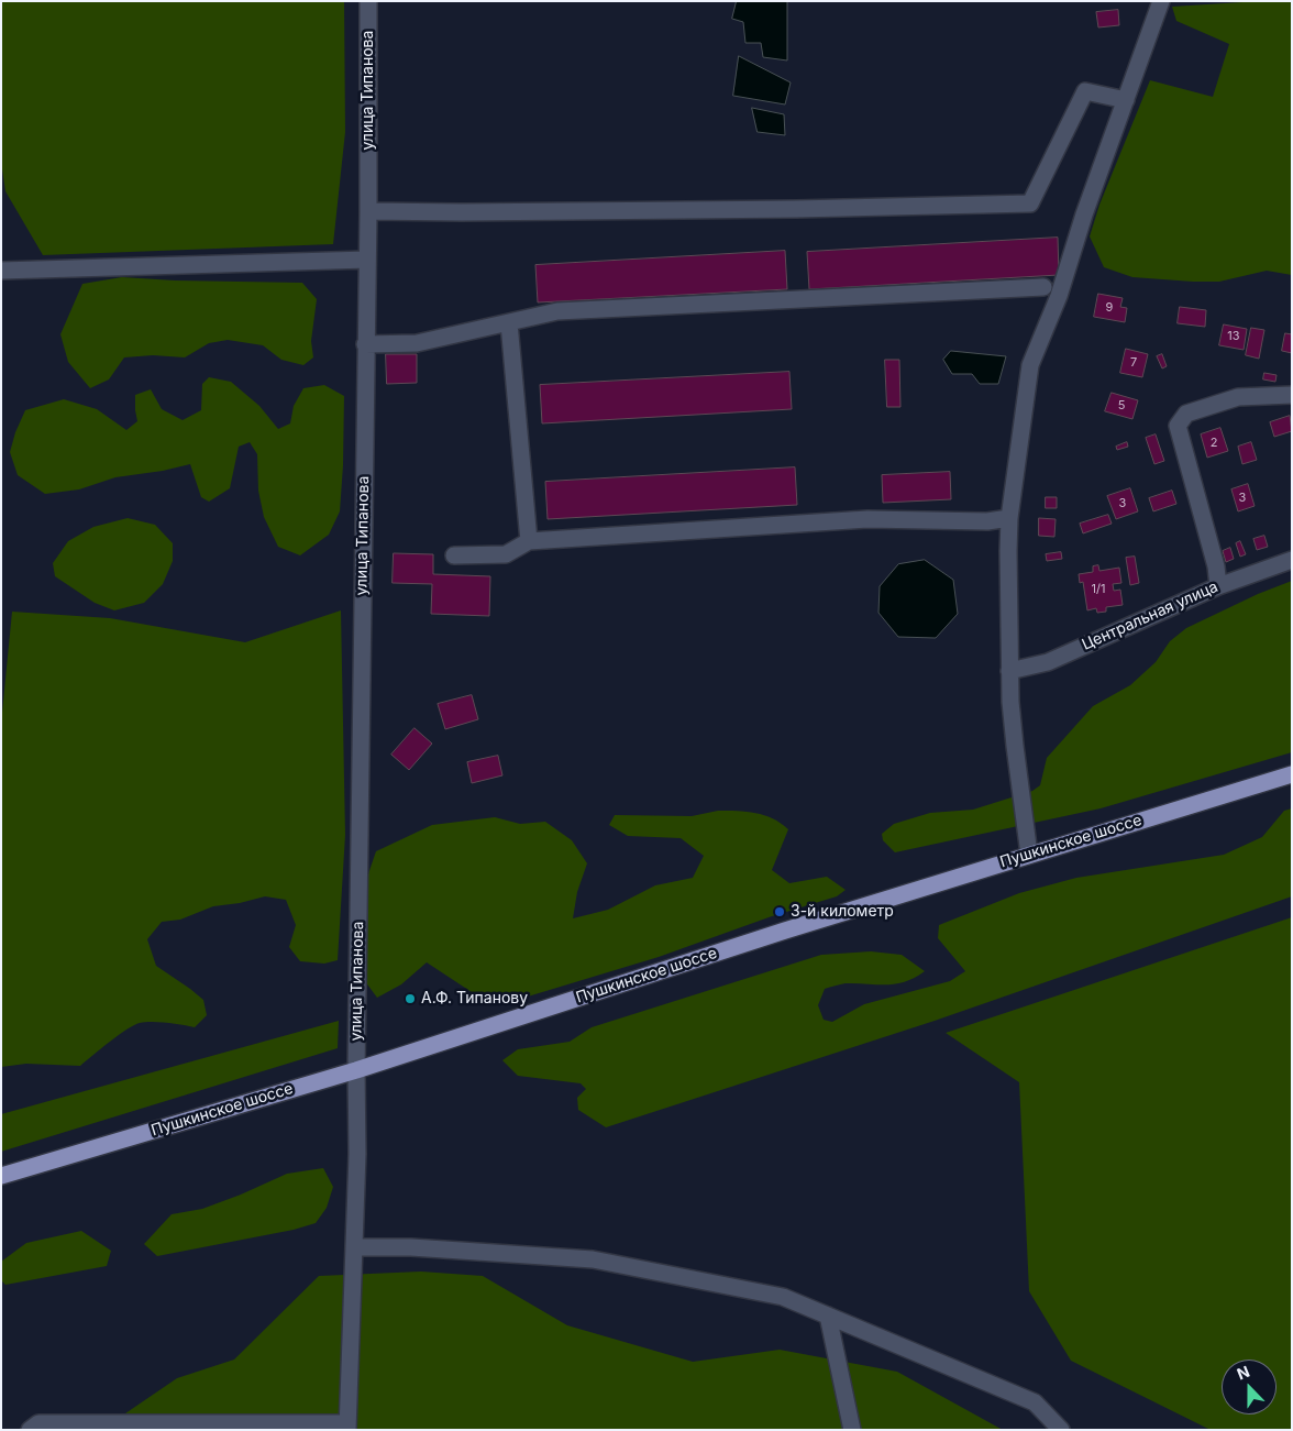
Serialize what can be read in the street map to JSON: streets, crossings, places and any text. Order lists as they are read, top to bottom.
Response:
{
  "streets": {
    "main road": ["Пушкинское шоссе"],
    "street": ["улица Типанова", "Центральная улица"]
  },
  "crossings": [
    ["улица Типанова", "Пушкинское шоссе"]
  ],
  "places": ["3-й километр", "А.Ф. Типанову"],
  "house_numbers": [
    "9",
    "13",
    "7",
    "5",
    "2",
    "3",
    "3",
    "1/1"
  ],
  "north": "top"
}
